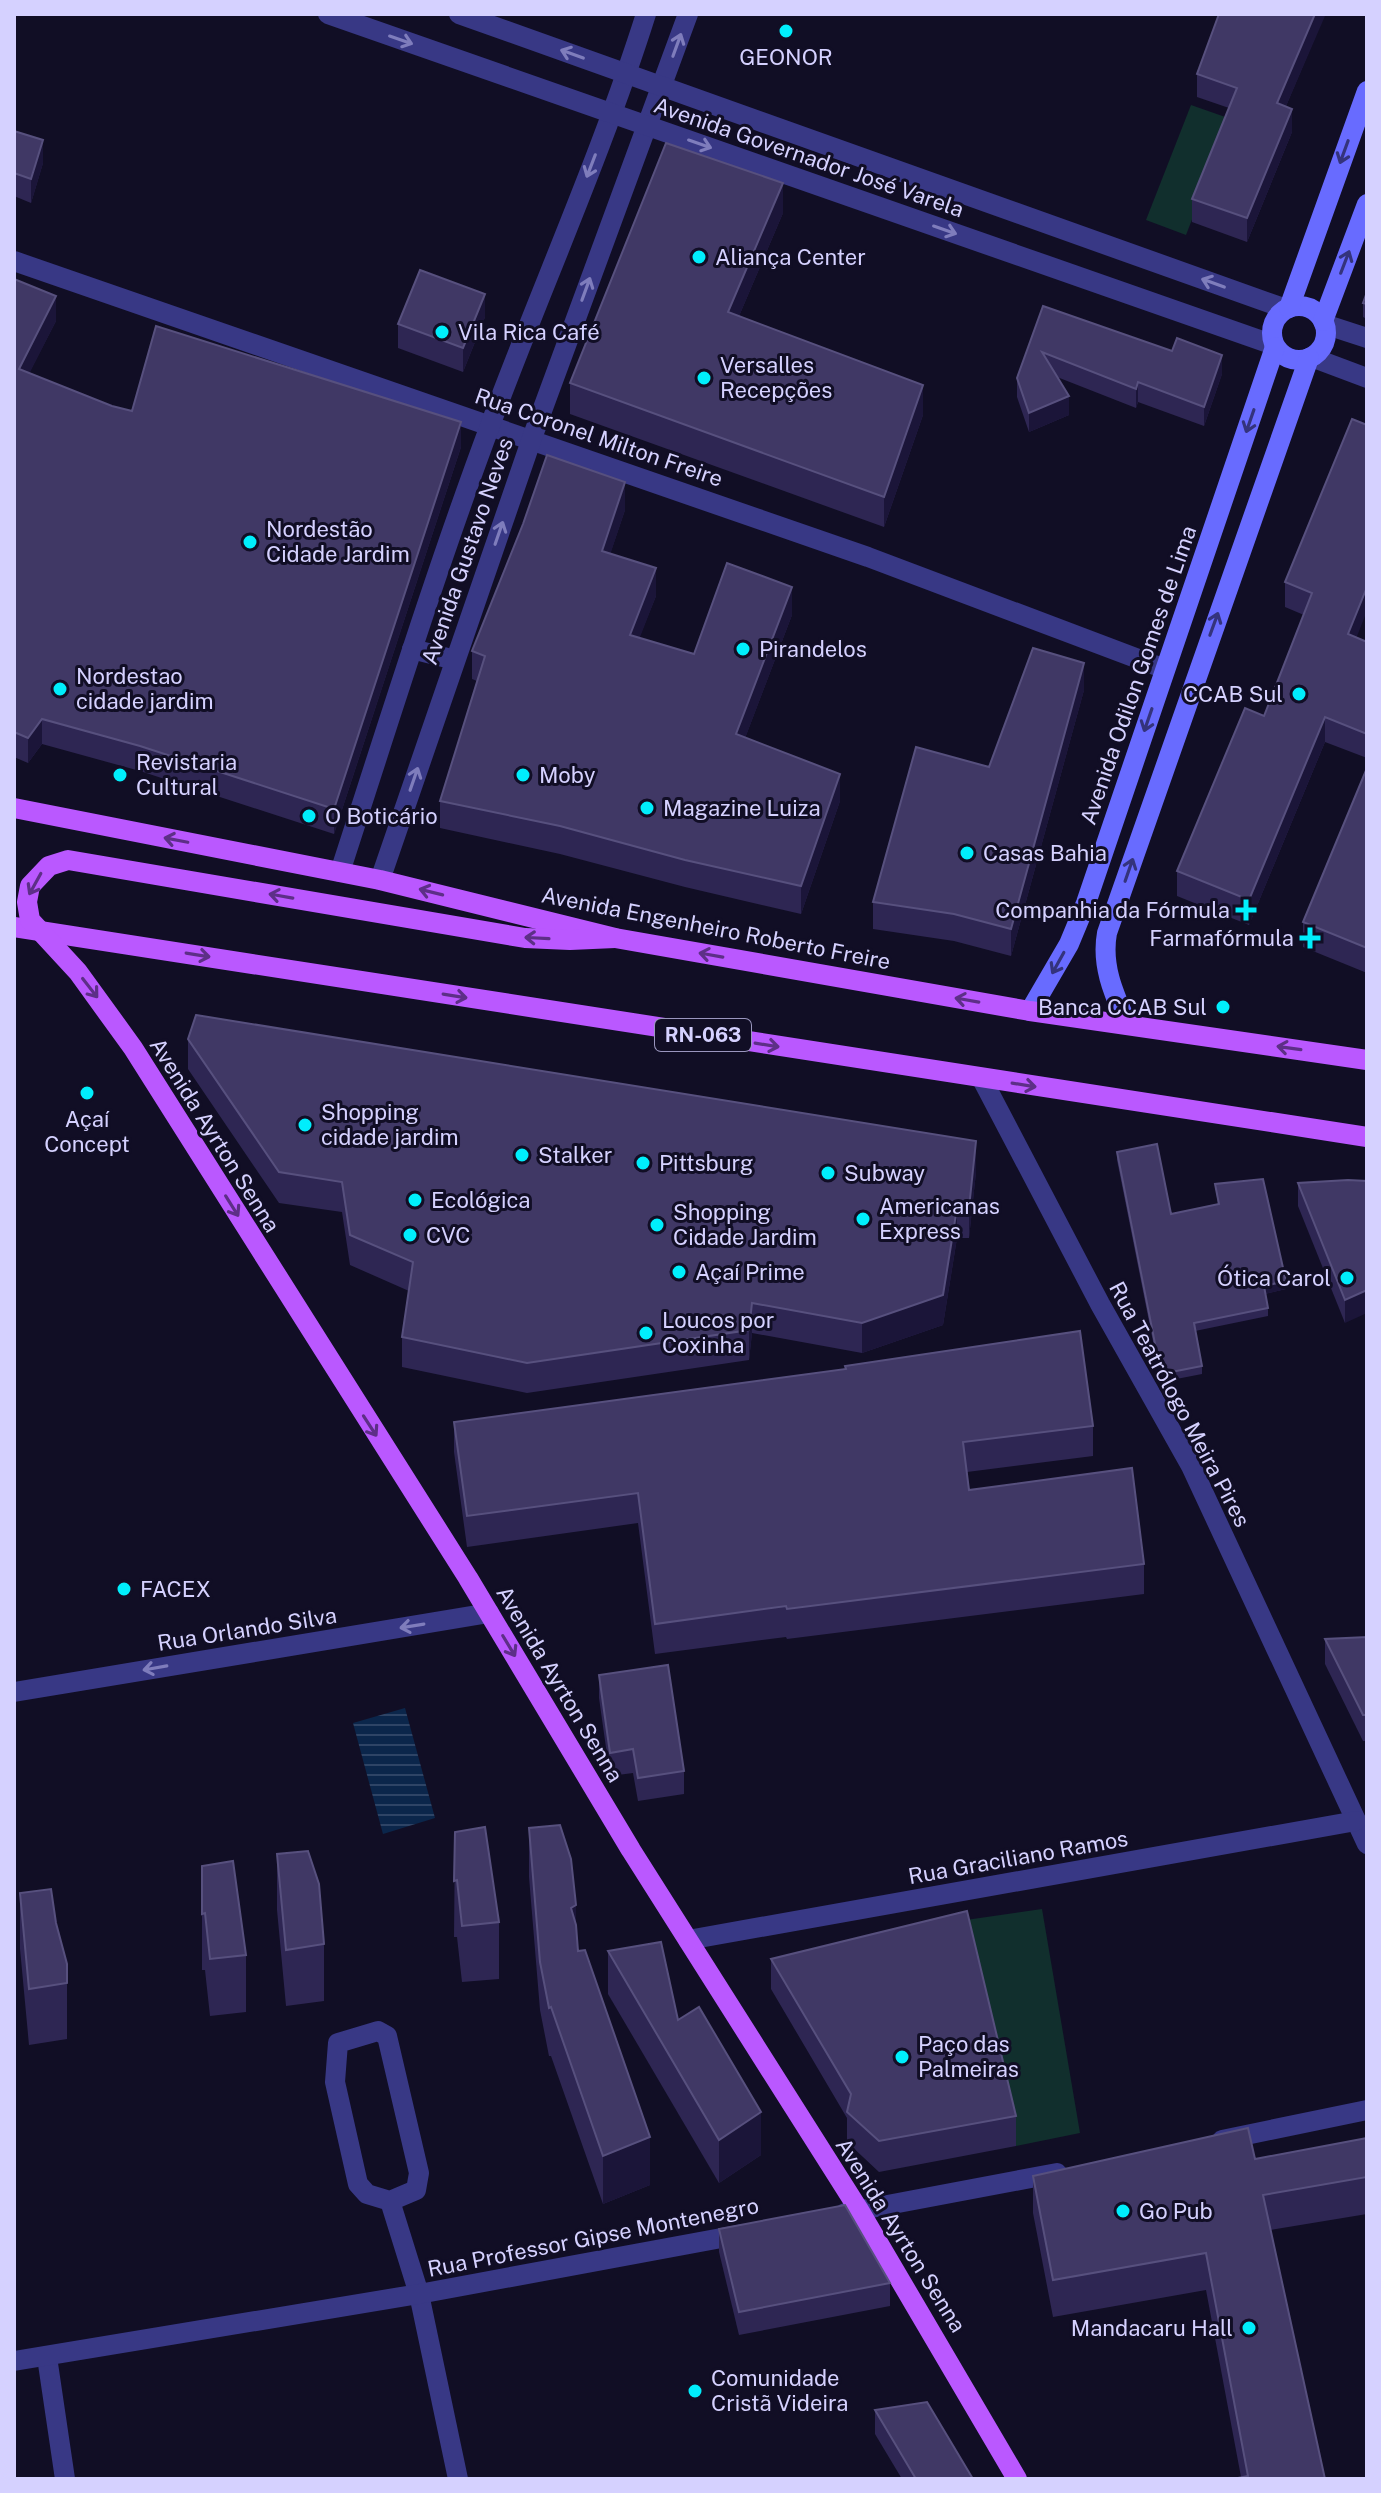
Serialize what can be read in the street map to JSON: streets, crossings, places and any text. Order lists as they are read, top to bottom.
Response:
{
  "streets": {
    "main road": [
      "Avenida Odilon Gomes de Lima",
      "Avenida Engenheiro Roberto Freire",
      "RN-063",
      "Avenida Ayrton Senna"
    ],
    "street": [
      "Avenida Governador José Varela",
      "Rua Coronel Milton Freire",
      "Avenida Gustavo Neves",
      "Rua Teatrólogo Meira Pires",
      "Rua Orlando Silva",
      "Rua Graciliano Ramos",
      "Rua Professor Gipse Montenegro"
    ]
  },
  "crossings": [
    ["Avenida Governador José Varela", "Avenida Gustavo Neves"],
    ["Avenida Governador José Varela", "Avenida Odilon Gomes de Lima"],
    ["Rua Coronel Milton Freire", "Avenida Gustavo Neves"],
    ["Rua Coronel Milton Freire", "Avenida Odilon Gomes de Lima"],
    ["Avenida Gustavo Neves", "Avenida Engenheiro Roberto Freire"],
    ["Avenida Odilon Gomes de Lima", "Avenida Engenheiro Roberto Freire"],
    ["RN-063", "Avenida Ayrton Senna"],
    ["RN-063", "Rua Teatrólogo Meira Pires"],
    ["Avenida Ayrton Senna", "Rua Orlando Silva"],
    ["Avenida Ayrton Senna", "Rua Graciliano Ramos"],
    ["Rua Teatrólogo Meira Pires", "Rua Graciliano Ramos"]
  ],
  "one_way": ["Avenida Ayrton Senna", "Rua Orlando Silva"],
  "places": {
    "other": [
      "GEONOR",
      "Aliança Center",
      "Vila Rica Café",
      "Versalles Recepções",
      "Nordestão Cidade Jardim",
      "Pirandelos",
      "Nordestao cidade jardim",
      "CCAB Sul",
      "Revistaria Cultural",
      "Moby",
      "Magazine Luiza",
      "O Boticário",
      "Casas Bahia",
      "Banca CCAB Sul",
      "Açaí Concept",
      "Shopping cidade jardim",
      "Stalker",
      "Pittsburg",
      "Subway",
      "Ecológica",
      "Americanas Express",
      "Shopping Cidade Jardim",
      "CVC",
      "Açaí Prime",
      "Ótica Carol",
      "Loucos por Coxinha",
      "FACEX",
      "Paço das Palmeiras",
      "Go Pub",
      "Mandacaru Hall",
      "Comunidade Cristã Videira"
    ],
    "health": ["Companhia da Fórmula", "Farmafórmula"]
  }
}
